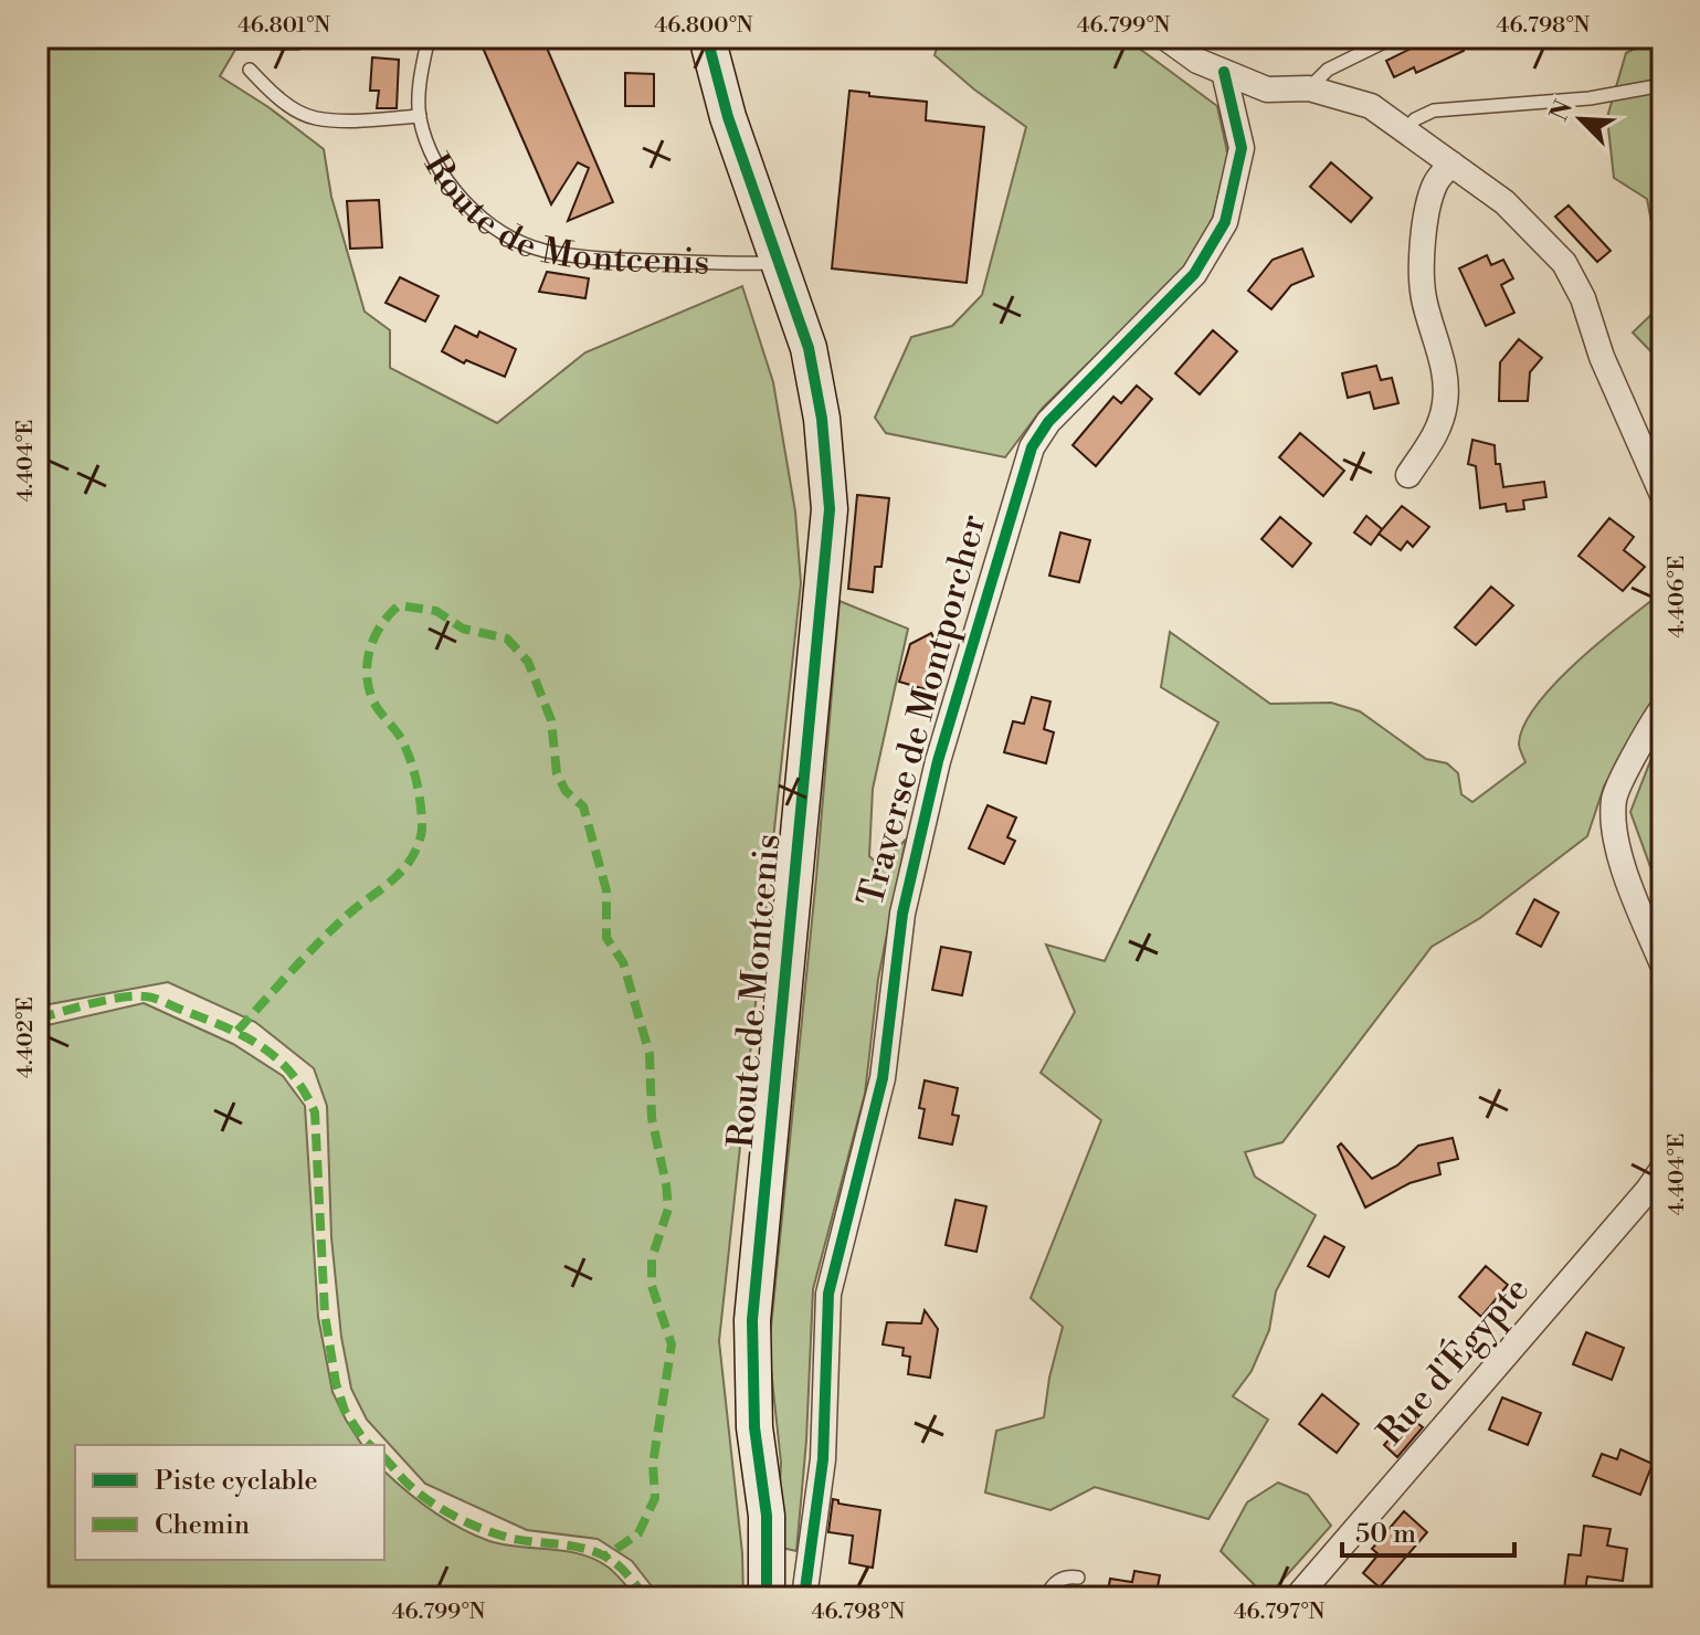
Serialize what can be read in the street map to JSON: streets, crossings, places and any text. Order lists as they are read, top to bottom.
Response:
{
  "streets": {
    "main road": ["Route de Montcenis"],
    "street": ["Traverse de Montporcher", "Rue d'Égypte"]
  },
  "legend": ["Piste cyclable", "Chemin"],
  "scale_bar": "50 m",
  "north": "top left",
  "coordinates": [
    "46.801°N",
    "46.800°N",
    "46.799°N",
    "46.798°N",
    "4.404°E",
    "4.406°E",
    "4.402°E",
    "46.797°N"
  ]
}
